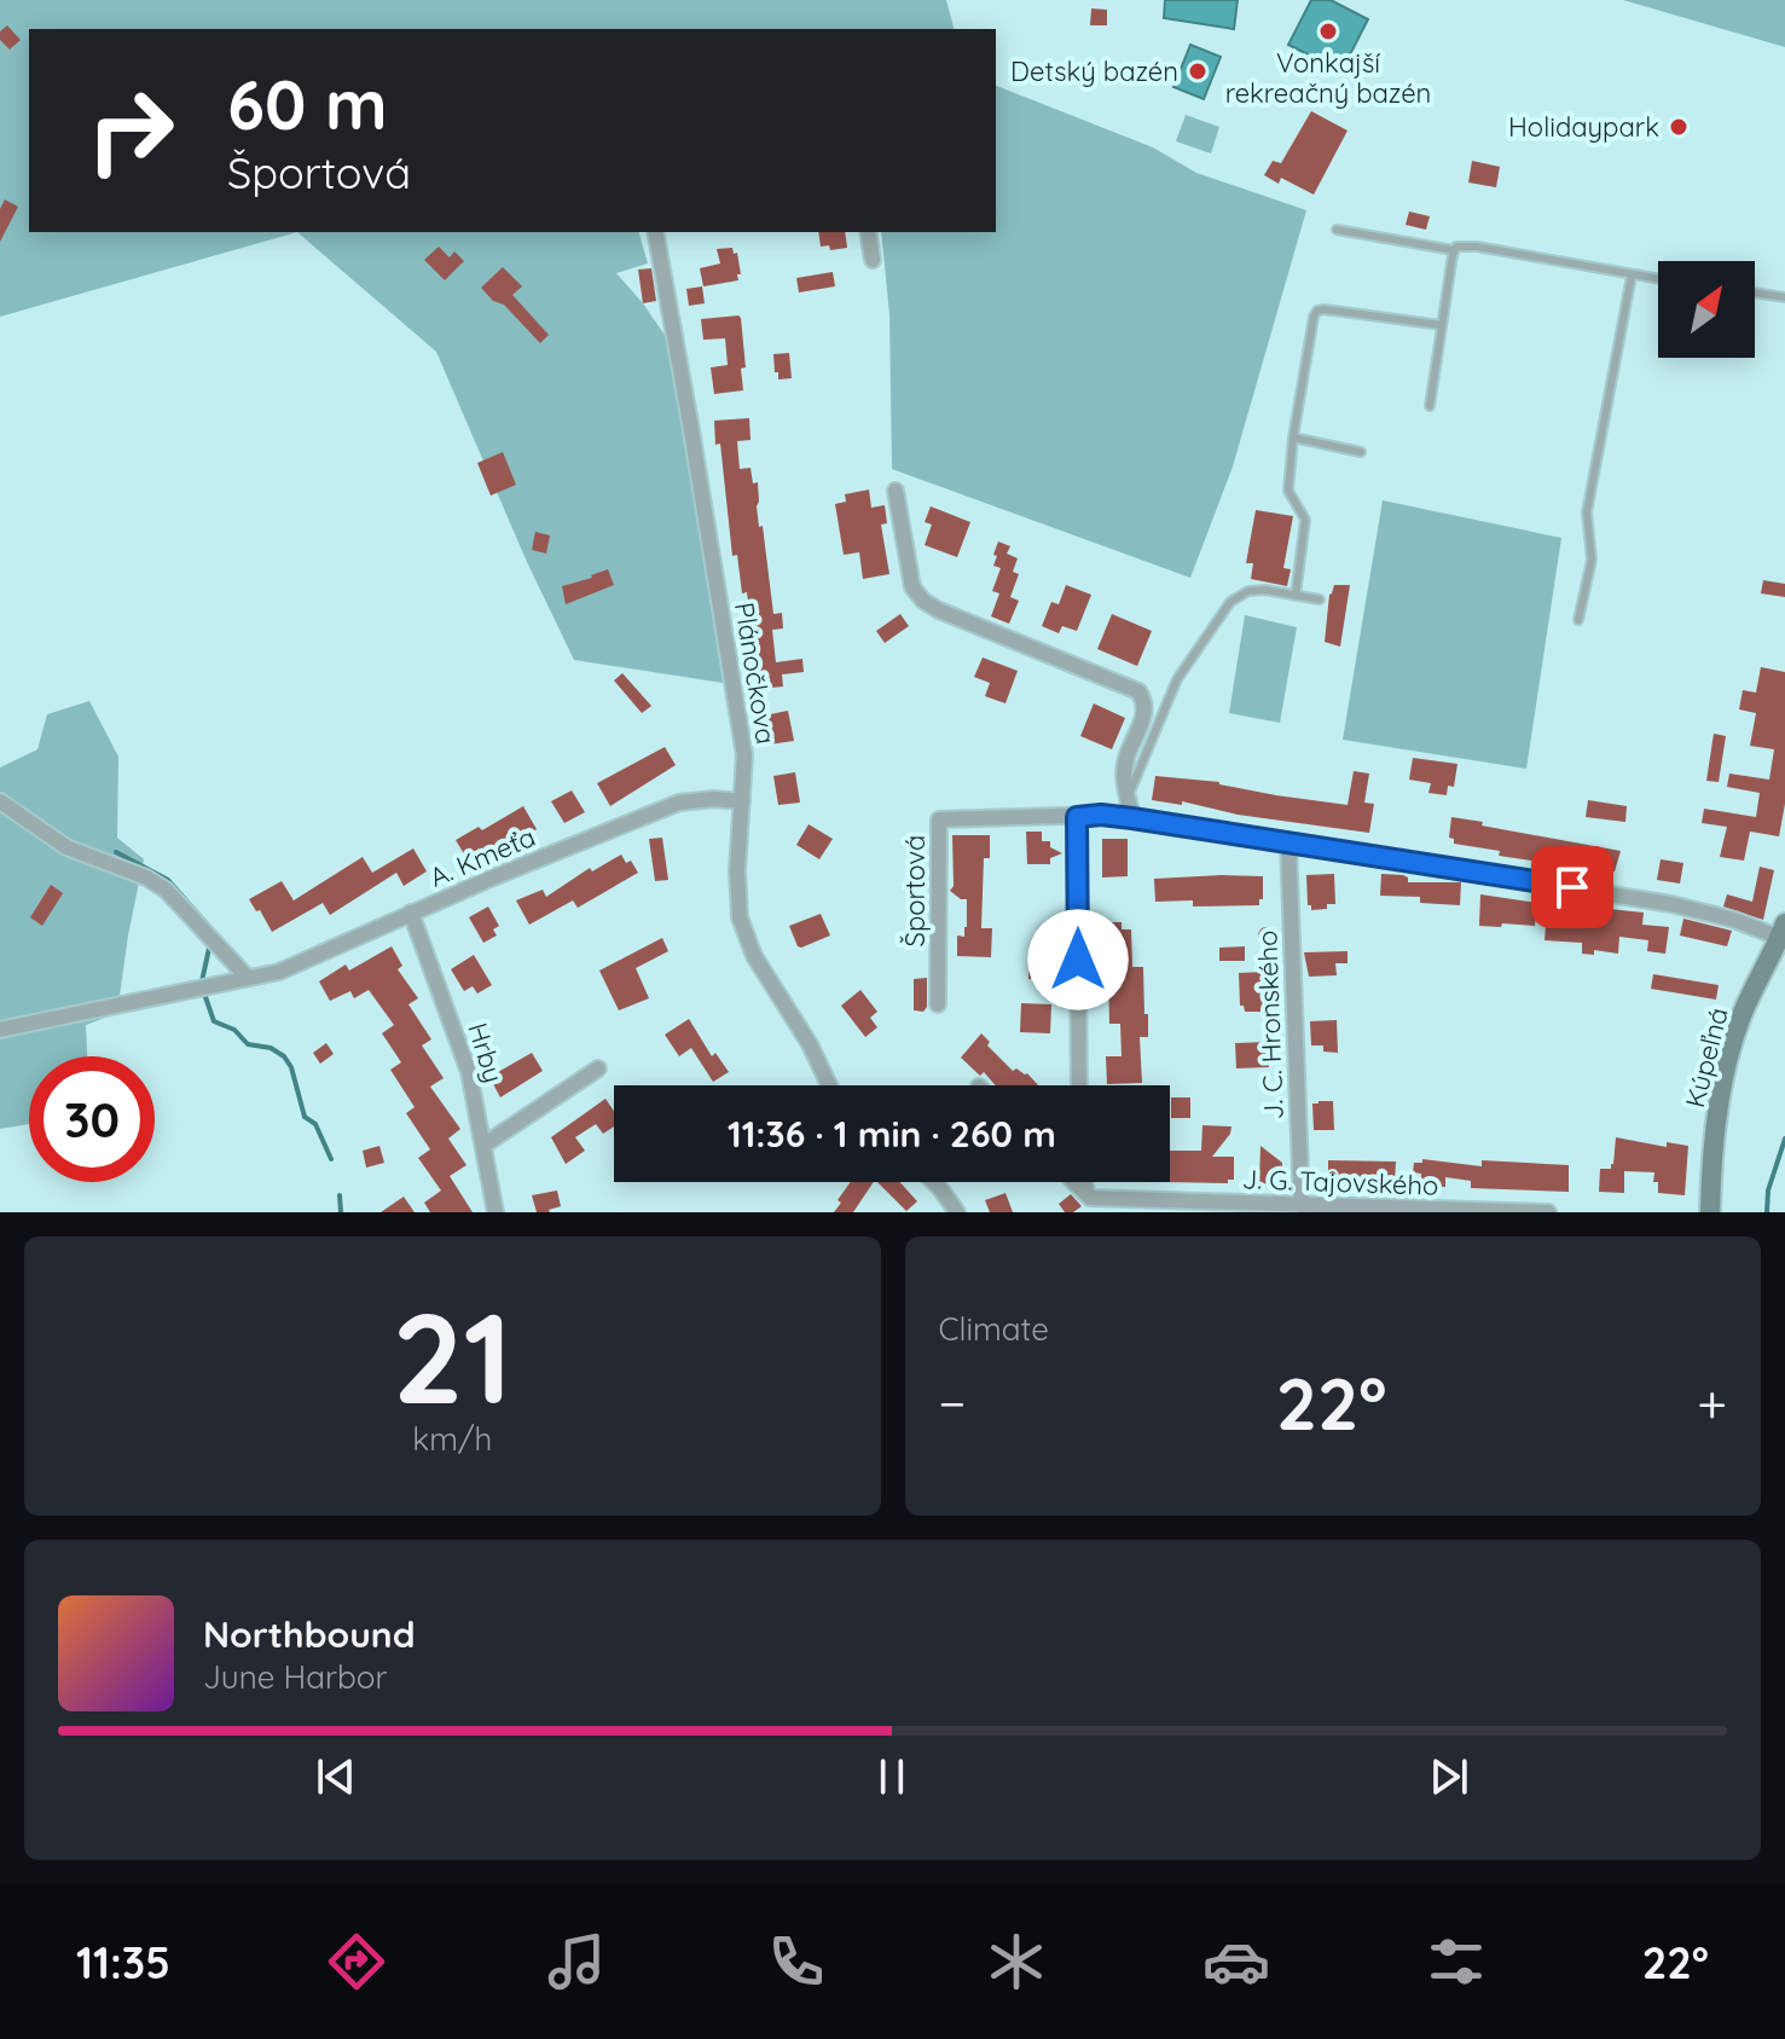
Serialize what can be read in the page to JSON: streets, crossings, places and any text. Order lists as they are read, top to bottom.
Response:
{
  "streets": {
    "street": [
      "Plánočkova",
      "A. Kmeťa",
      "Športová",
      "J. C. Hronského",
      "Hrby",
      "Kúpeľná",
      "J. G. Tajovského"
    ]
  },
  "crossings": [
    ["Plánočkova", "A. Kmeťa"],
    ["A. Kmeťa", "Hrby"],
    ["Športová", "J. C. Hronského"],
    ["Športová", "Kúpeľná"],
    ["J. C. Hronského", "J. G. Tajovského"]
  ],
  "places": ["Vonkajší rekreačný bazén", "Detský bazén", "Holidaypark"],
  "north": "top right",
  "page": {
    "turn": ["60 m", "Športová"],
    "limit": "30",
    "trip": "11:36 · 1 min · 260 m",
    "tile": [
      ["21", "km/h"],
      "Climate"
    ],
    "heat": ["−", "22°", "+"],
    "song": ["Northbound", "June Harbor"],
    "tabs": ["11:35", "22°"]
  }
}
